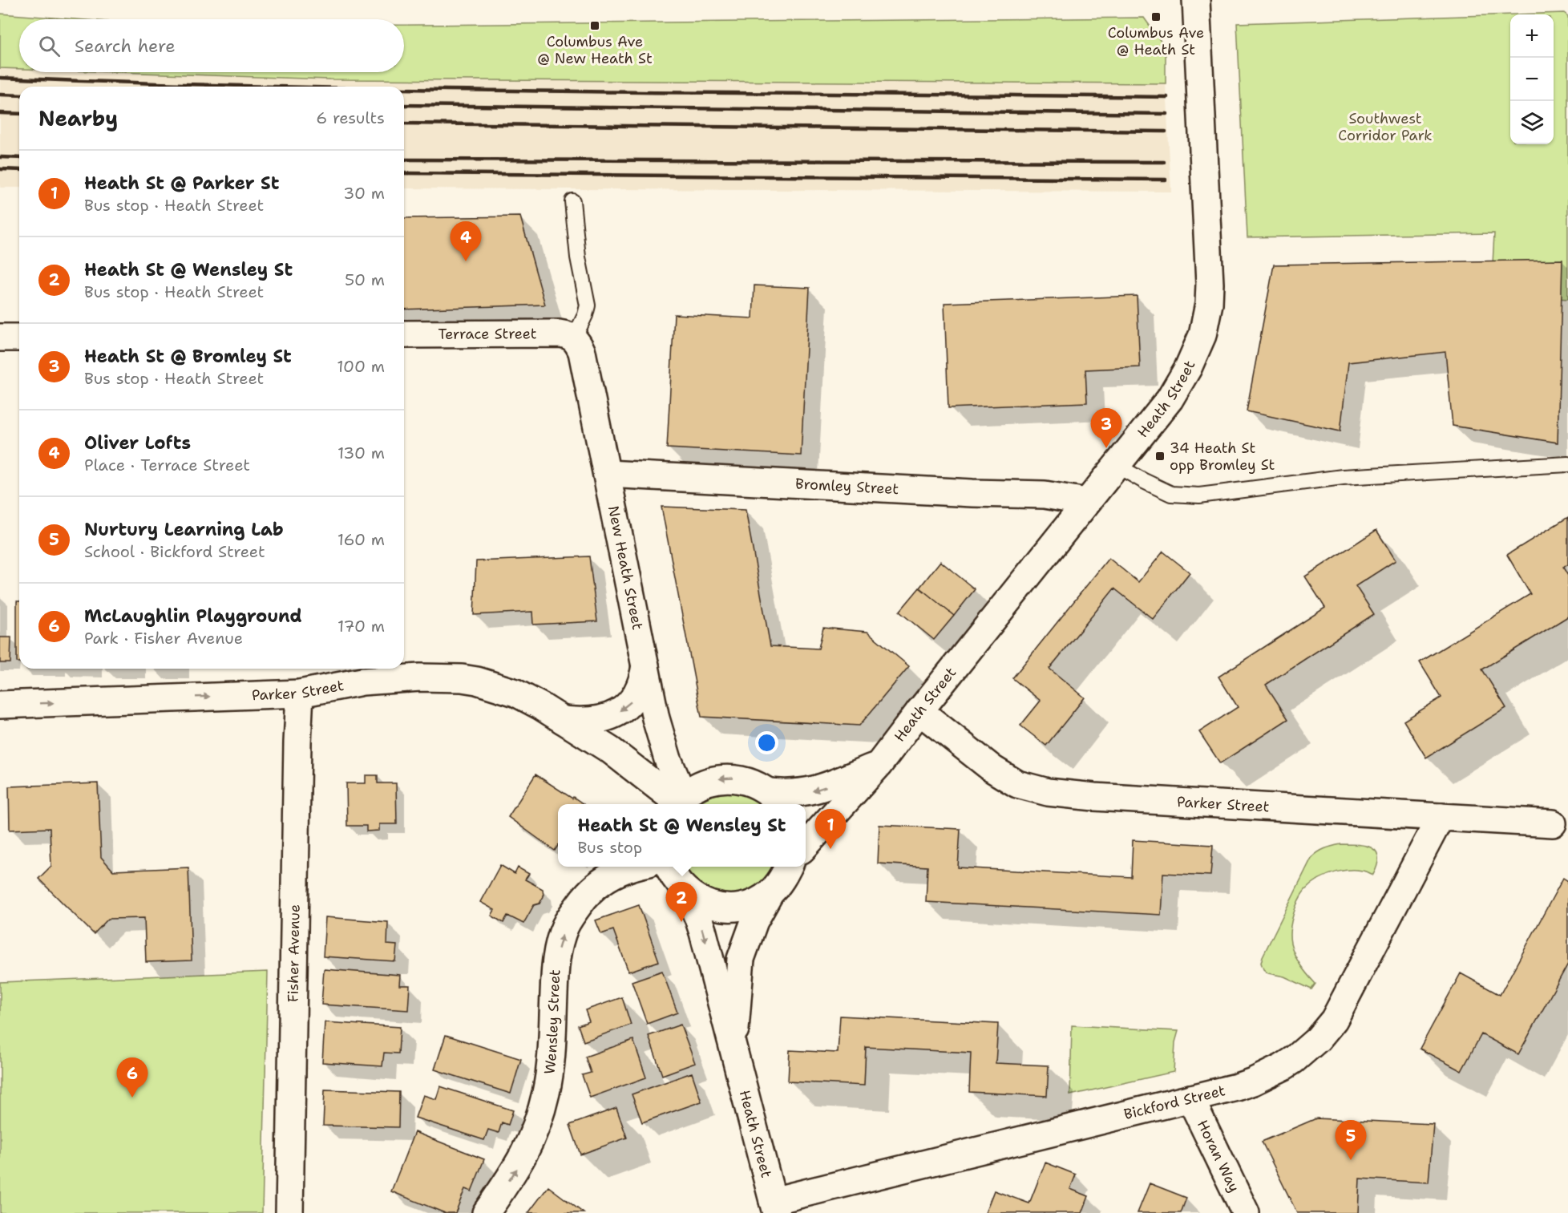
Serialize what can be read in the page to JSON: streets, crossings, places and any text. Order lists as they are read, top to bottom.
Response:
{
  "streets": {
    "street": [
      "Terrace Street",
      "Heath Street",
      "Bromley Street",
      "New Heath Street",
      "Parker Street",
      "Fisher Avenue",
      "Wensley Street",
      "Bickford Street",
      "Horan Way"
    ]
  },
  "crossings": [
    ["Terrace Street", "New Heath Street"],
    ["Heath Street", "Bromley Street"],
    ["Heath Street", "Parker Street"],
    ["Heath Street", "Bickford Street"],
    ["Bromley Street", "New Heath Street"],
    ["New Heath Street", "Parker Street"],
    ["Parker Street", "Fisher Avenue"],
    ["Parker Street", "Bickford Street"],
    ["Bickford Street", "Horan Way"]
  ],
  "one_way": ["Wensley Street"],
  "parks": ["Southwest Corridor Park"],
  "places": {
    "transit": ["Columbus Ave @ Heath St", "Columbus Ave @ New Heath St", "34 Heath St opp Bromley St"]
  },
  "page": {
    "map_buttons": ["+", "−"],
    "search": "Search here",
    "heading": ["Nearby", "6 results"],
    "list": [
      {
        "mark": "1",
        "name": "Heath St @ Parker St",
        "note": "Bus stop · Heath Street",
        "value": "30 m"
      },
      {
        "mark": "2",
        "name": "Heath St @ Wensley St",
        "note": "Bus stop · Heath Street",
        "value": "50 m"
      },
      {
        "mark": "3",
        "name": "Heath St @ Bromley St",
        "note": "Bus stop · Heath Street",
        "value": "100 m"
      },
      {
        "mark": "4",
        "name": "Oliver Lofts",
        "note": "Place · Terrace Street",
        "value": "130 m"
      },
      {
        "mark": "5",
        "name": "Nurtury Learning Lab",
        "note": "School · Bickford Street",
        "value": "160 m"
      },
      {
        "mark": "6",
        "name": "McLaughlin Playground",
        "note": "Park · Fisher Avenue",
        "value": "170 m"
      }
    ],
    "pins": [
      "4",
      "3",
      "1",
      "2",
      "6",
      "5"
    ],
    "popup": ["Heath St @ Wensley St", "Bus stop"]
  }
}
